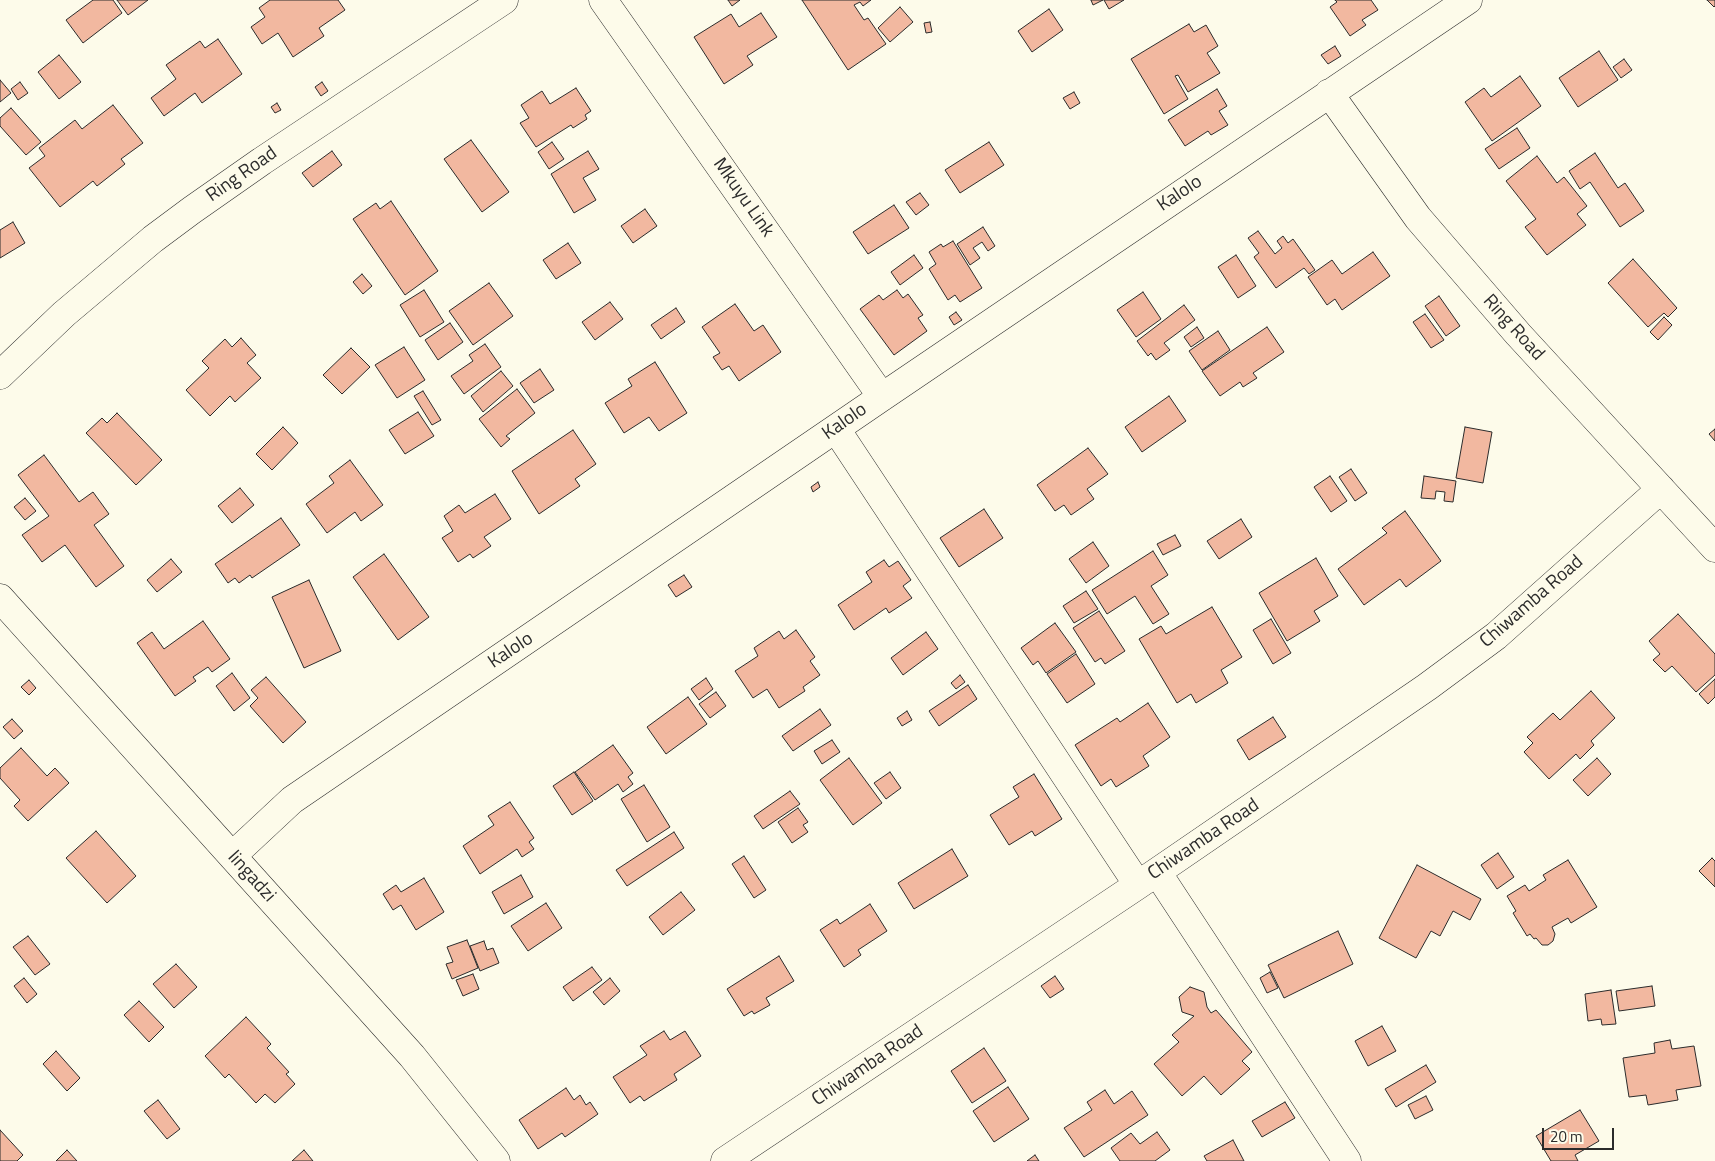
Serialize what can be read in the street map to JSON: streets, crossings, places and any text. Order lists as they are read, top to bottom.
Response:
{
  "streets": {
    "street": [
      "Ring Road",
      "Kalolo",
      "Mkuyu Link",
      "Chiwamba Road",
      "lingadzi"
    ]
  },
  "crossings": [
    ["Ring Road", "Kalolo"],
    ["Ring Road", "Chiwamba Road"],
    ["Kalolo", "Mkuyu Link"],
    ["Kalolo", "lingadzi"]
  ],
  "scale_bar": "20 m"
}
